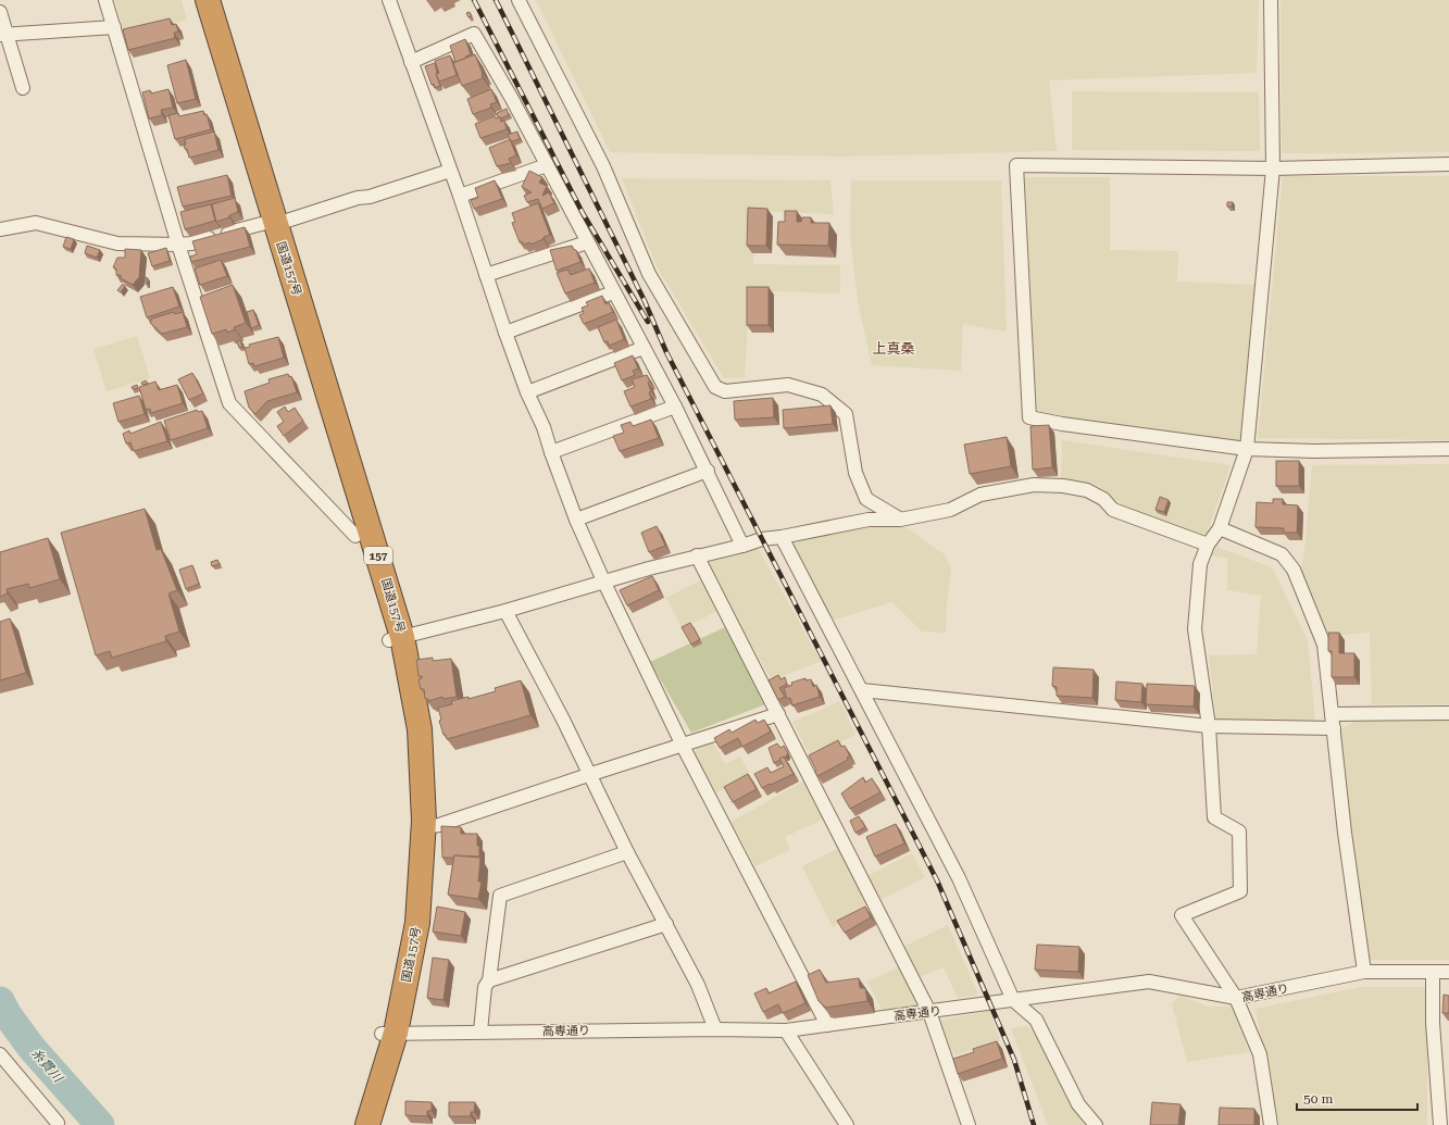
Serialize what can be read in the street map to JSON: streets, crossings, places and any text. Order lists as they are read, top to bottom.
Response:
{
  "streets": {
    "highway": ["国道157号", "157"],
    "street": ["高専通り"]
  },
  "crossings": [
    ["国道157号", "高専通り"]
  ],
  "districts": ["上真桑"],
  "water": ["糸貫川"],
  "scale_bar": "50 m"
}
